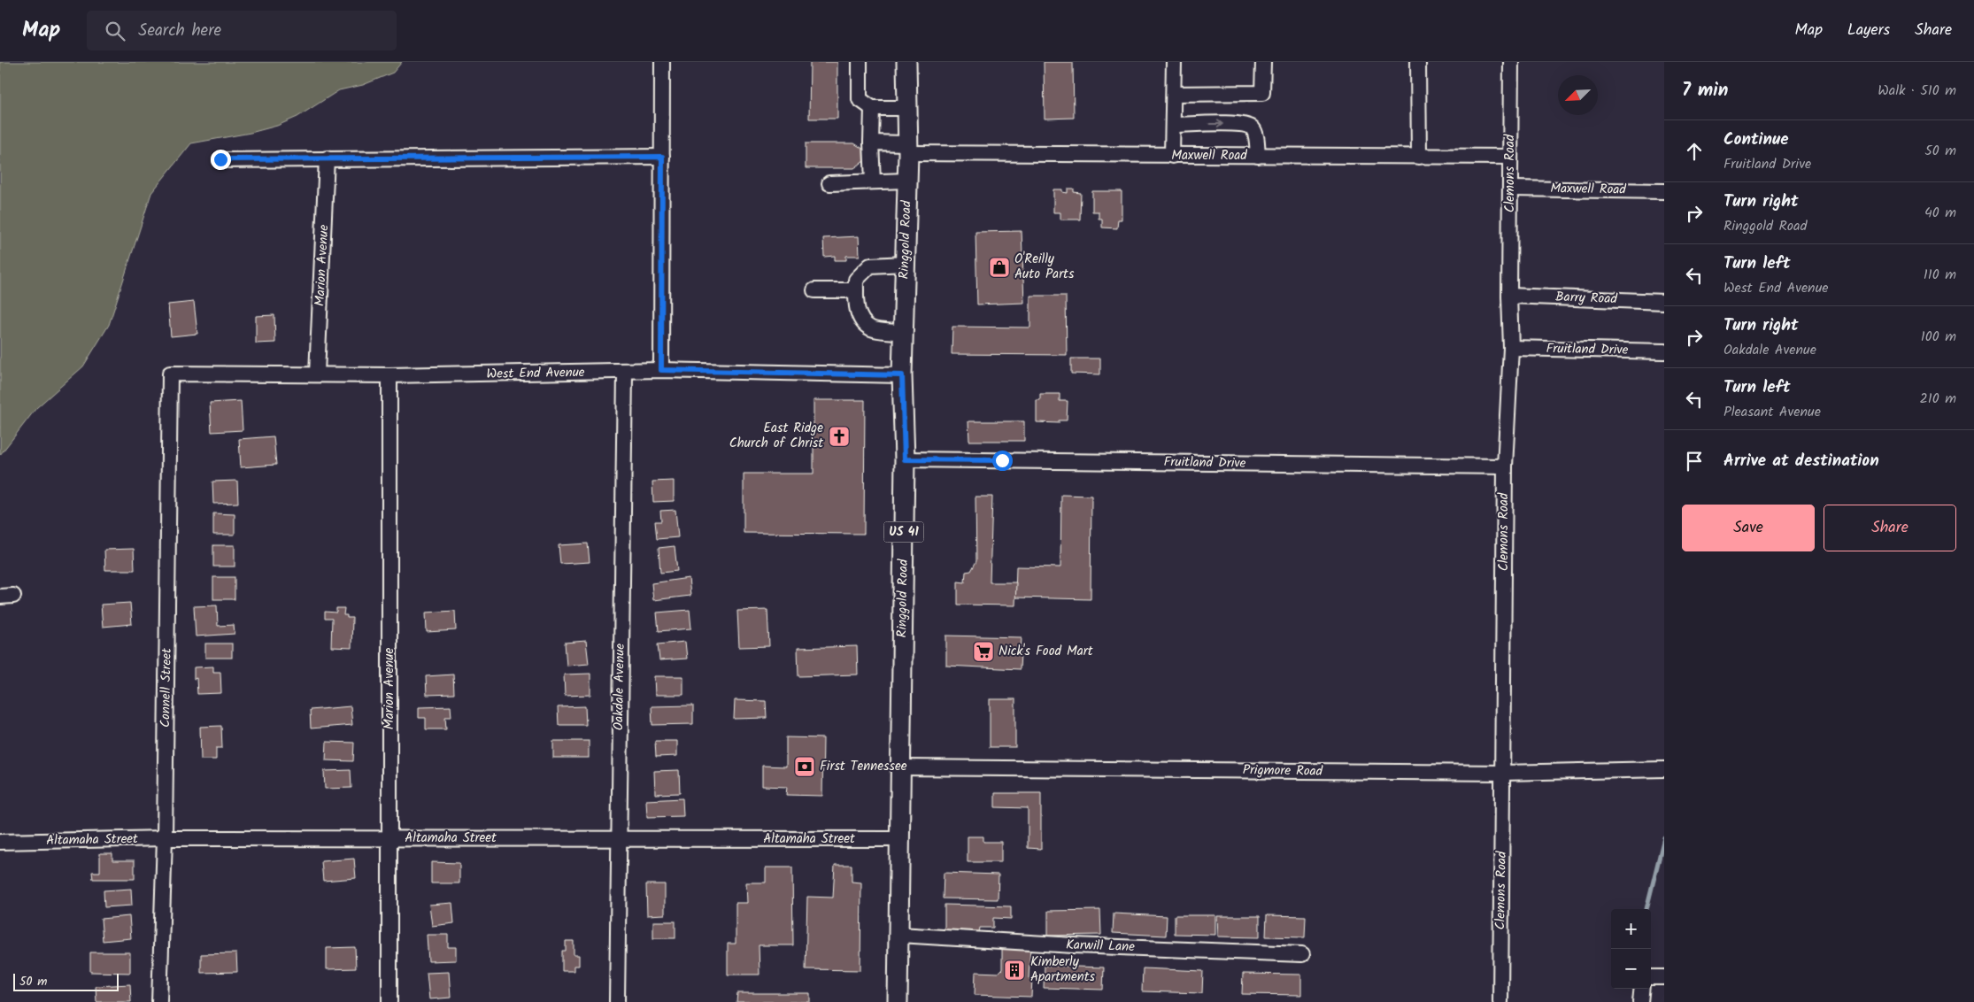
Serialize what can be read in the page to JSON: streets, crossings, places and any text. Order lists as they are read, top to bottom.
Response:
{
  "streets": {
    "main road": ["Ringgold Road", "US 41"],
    "street": [
      "Maxwell Road",
      "Clemons Road",
      "Marion Avenue",
      "Barry Road",
      "Fruitland Drive",
      "West End Avenue",
      "Oakdale Avenue",
      "Connell Street",
      "Prigmore Road",
      "Altamaha Street",
      "Karwill Lane"
    ]
  },
  "crossings": [
    ["Maxwell Road", "Clemons Road"],
    ["Maxwell Road", "Ringgold Road"],
    ["Clemons Road", "Barry Road"],
    ["Clemons Road", "Fruitland Drive"],
    ["Clemons Road", "Prigmore Road"],
    ["Ringgold Road", "Fruitland Drive"],
    ["Ringgold Road", "West End Avenue"],
    ["Ringgold Road", "Prigmore Road"],
    ["Ringgold Road", "Altamaha Street"],
    ["Ringgold Road", "Karwill Lane"],
    ["Marion Avenue", "West End Avenue"],
    ["Marion Avenue", "Altamaha Street"],
    ["West End Avenue", "Oakdale Avenue"],
    ["West End Avenue", "Connell Street"],
    ["Oakdale Avenue", "Altamaha Street"],
    ["Connell Street", "Altamaha Street"]
  ],
  "places": {
    "shop": ["O'Reilly Auto Parts"],
    "church": ["East Ridge Church of Christ"],
    "supermarket": ["Nick's Food Mart"],
    "bank": ["First Tennessee"],
    "building": ["Kimberly Apartments"]
  },
  "scale_bar": "50 m",
  "north": "bottom left",
  "page": {
    "header": "Map",
    "search": "Search here",
    "nav": ["Map", "Layers", "Share"],
    "heading": ["7 min", "Walk · 510 m"],
    "list": [
      ["Continue", "Fruitland Drive", "50 m"],
      ["Turn right", "Ringgold Road", "40 m"],
      ["Turn left", "West End Avenue", "110 m"],
      ["Turn right", "Oakdale Avenue", "100 m"],
      ["Turn left", "Pleasant Avenue", "210 m"],
      "Arrive at destination"
    ],
    "buttons": ["Save", "Share"],
    "map_buttons": ["+", "−"],
    "scale": "50 m"
  }
}
